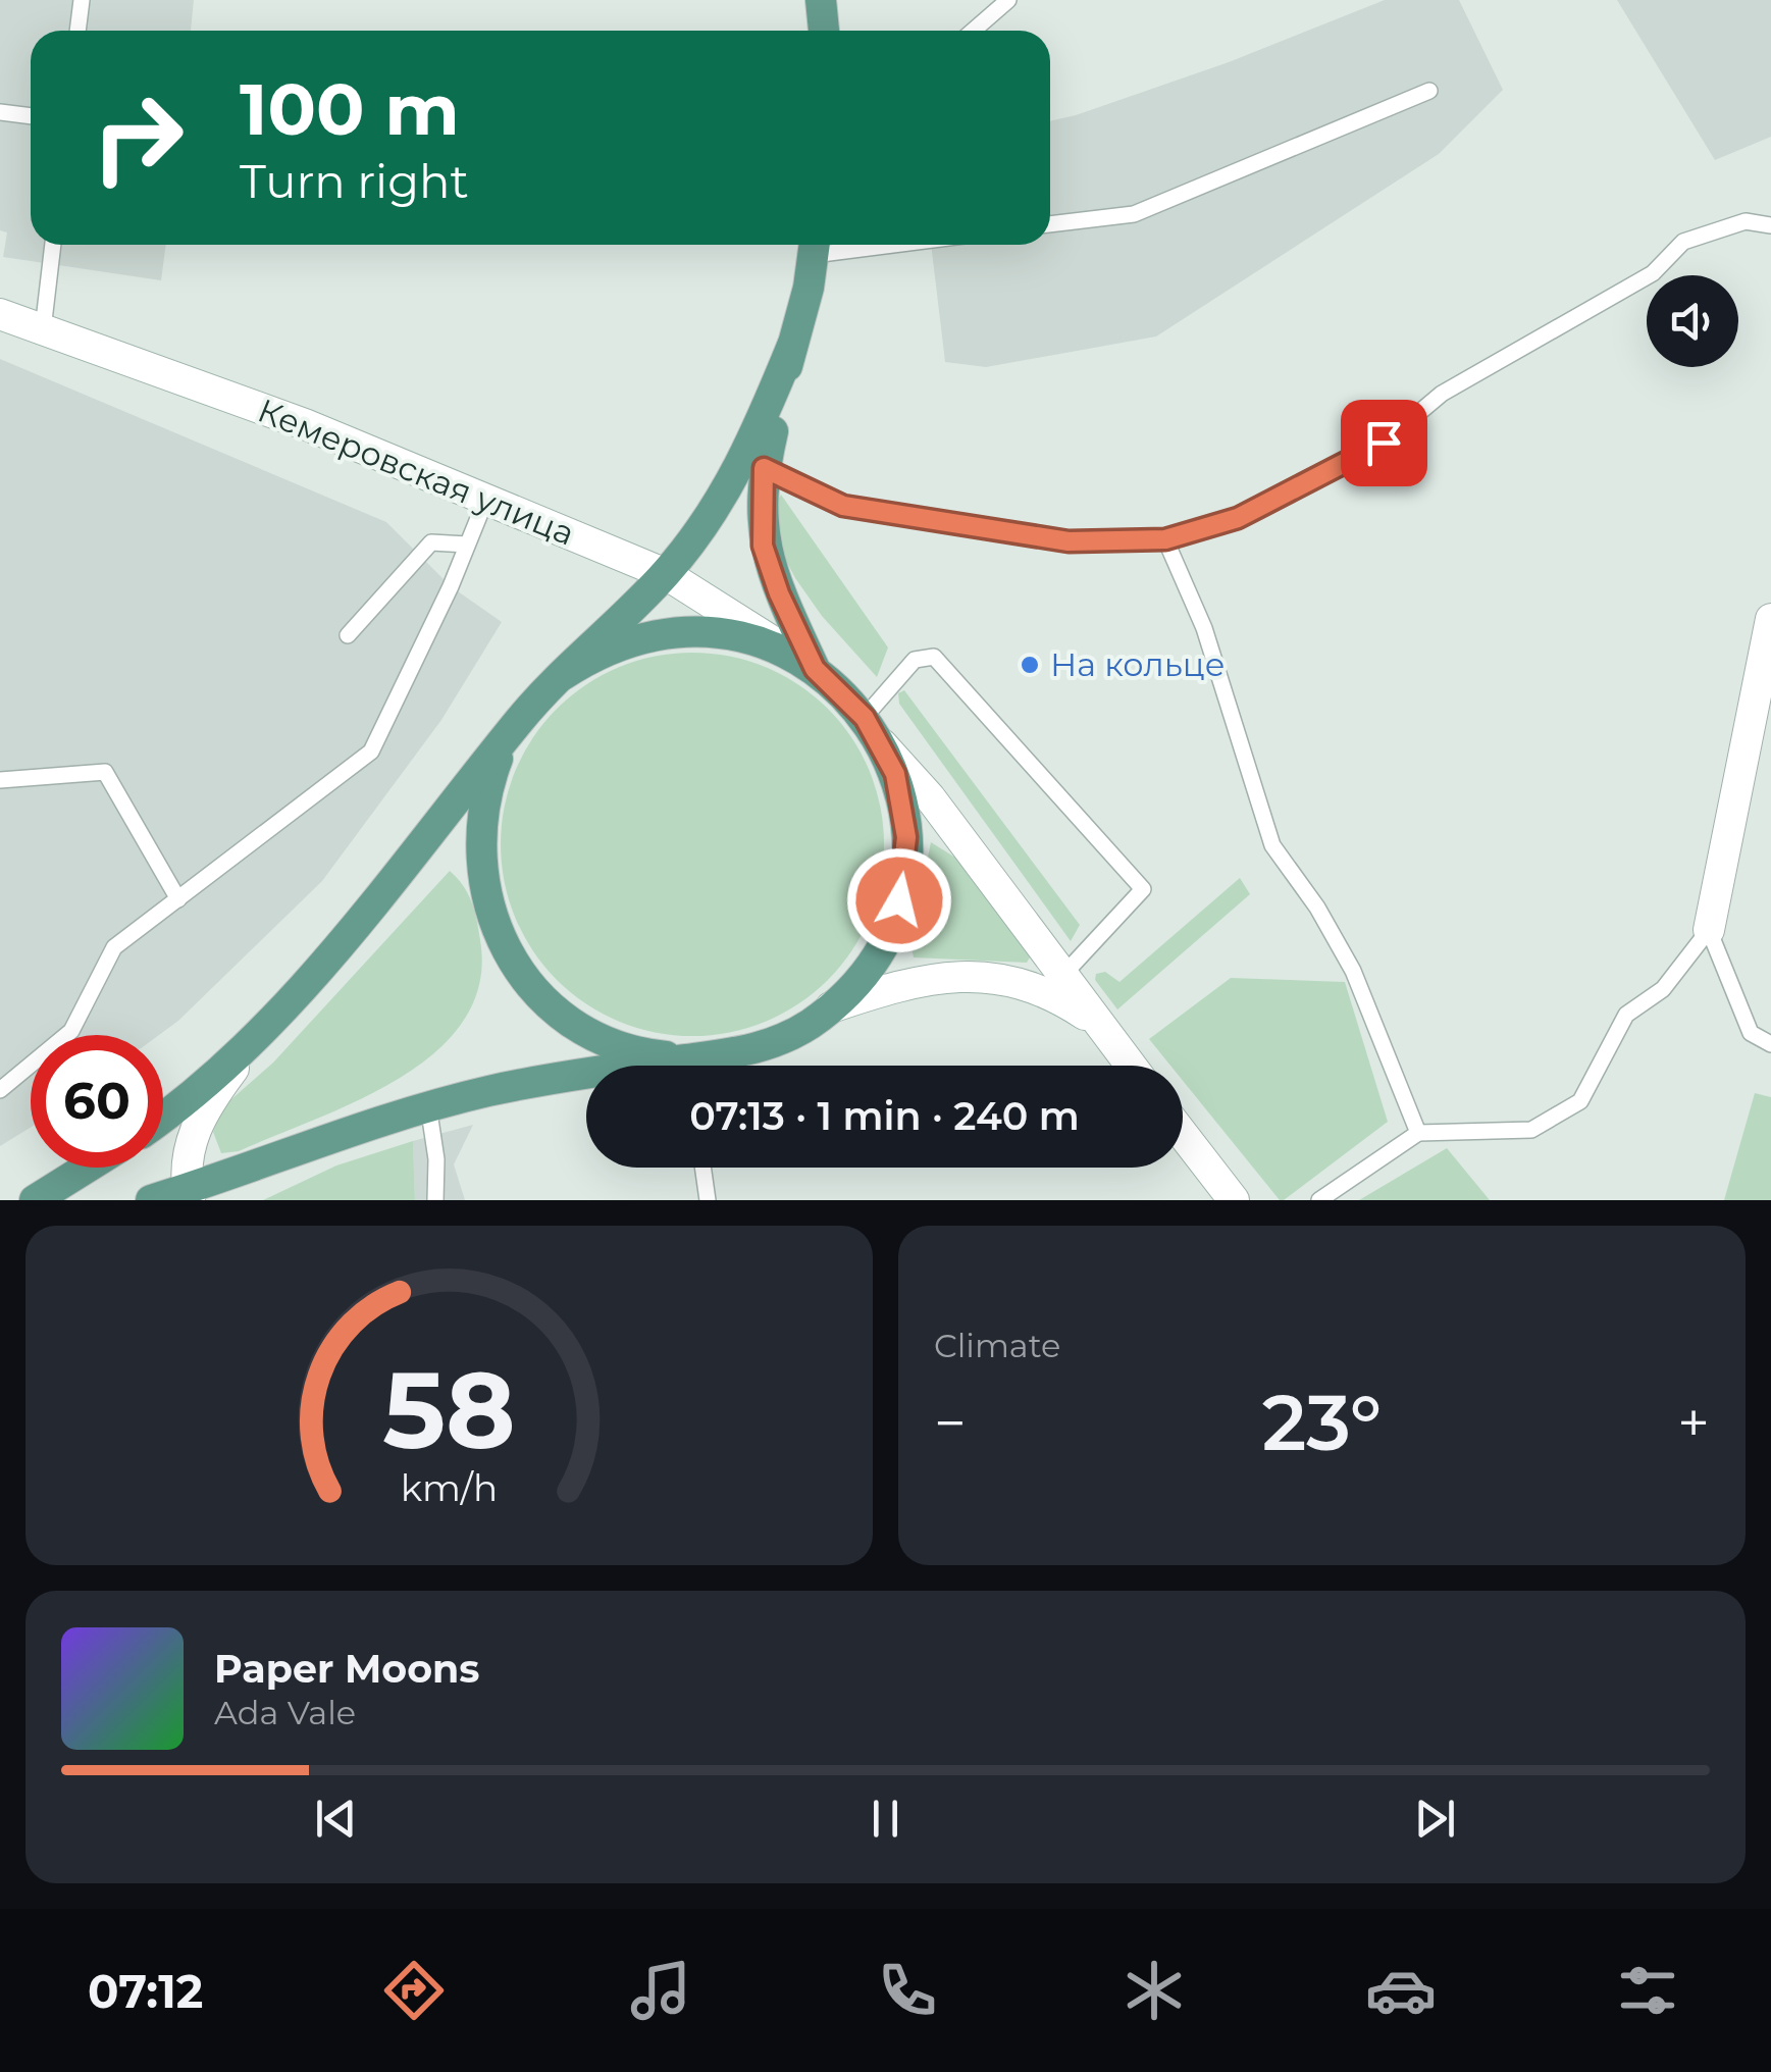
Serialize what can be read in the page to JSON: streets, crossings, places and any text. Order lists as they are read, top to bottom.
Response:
{
  "streets": {
    "main road": ["Кемеровская улица"]
  },
  "places": ["На кольце"],
  "page": {
    "turn": ["100 m", "Turn right"],
    "limit": "60",
    "trip": "07:13 · 1 min · 240 m",
    "tile": "Climate",
    "heat": ["−", "23°", "+"],
    "song": ["Paper Moons", "Ada Vale"],
    "tabs": "07:12",
    "gauge": ["58", "km/h"]
  }
}
